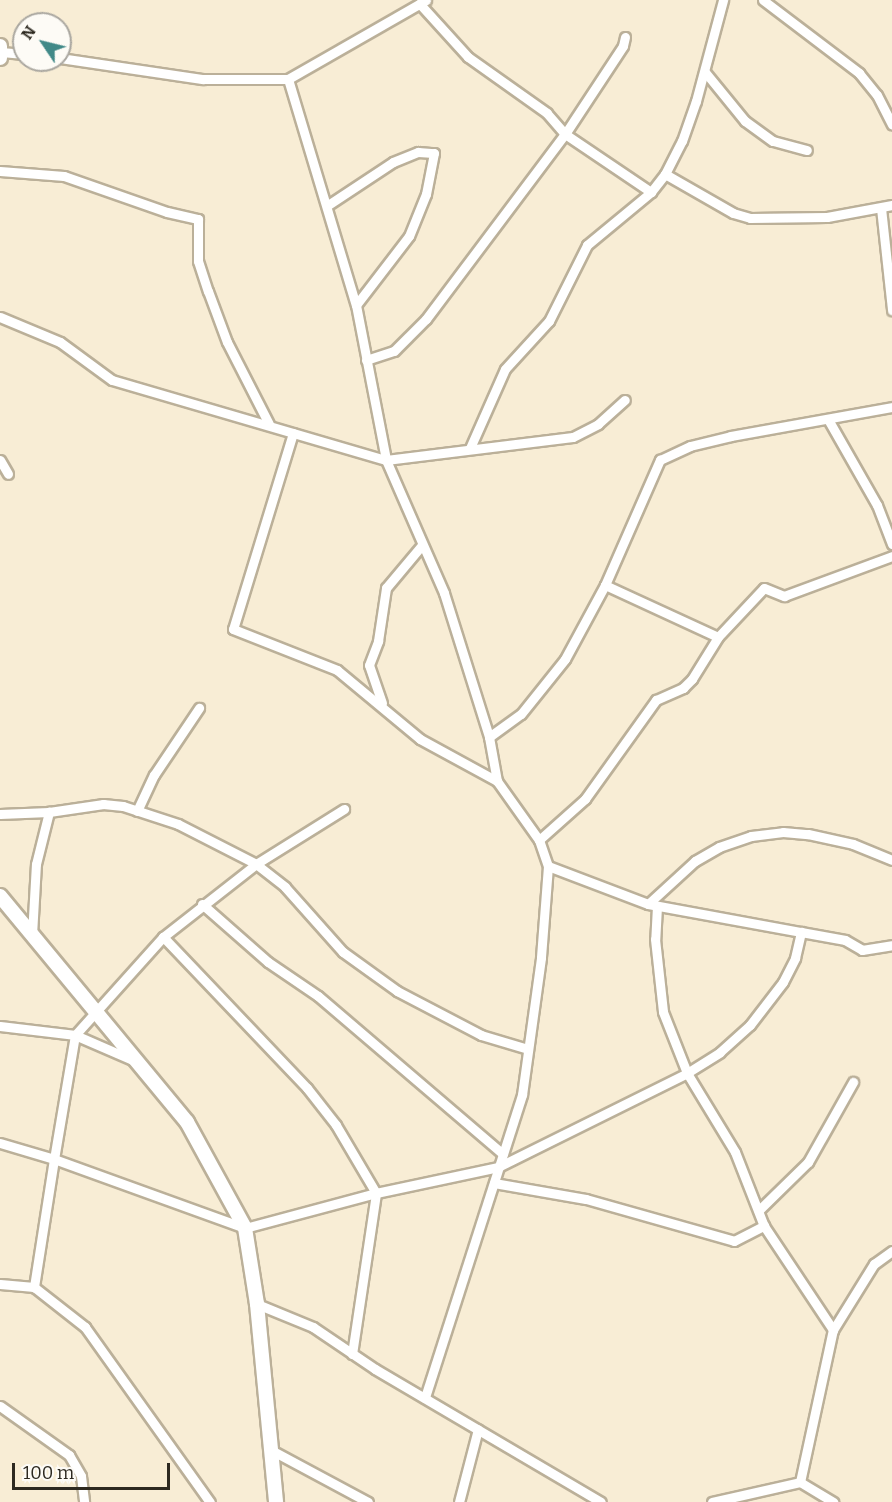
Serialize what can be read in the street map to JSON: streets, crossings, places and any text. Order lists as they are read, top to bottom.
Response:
{
  "scale_bar": "100 m",
  "north": "top left"
}
